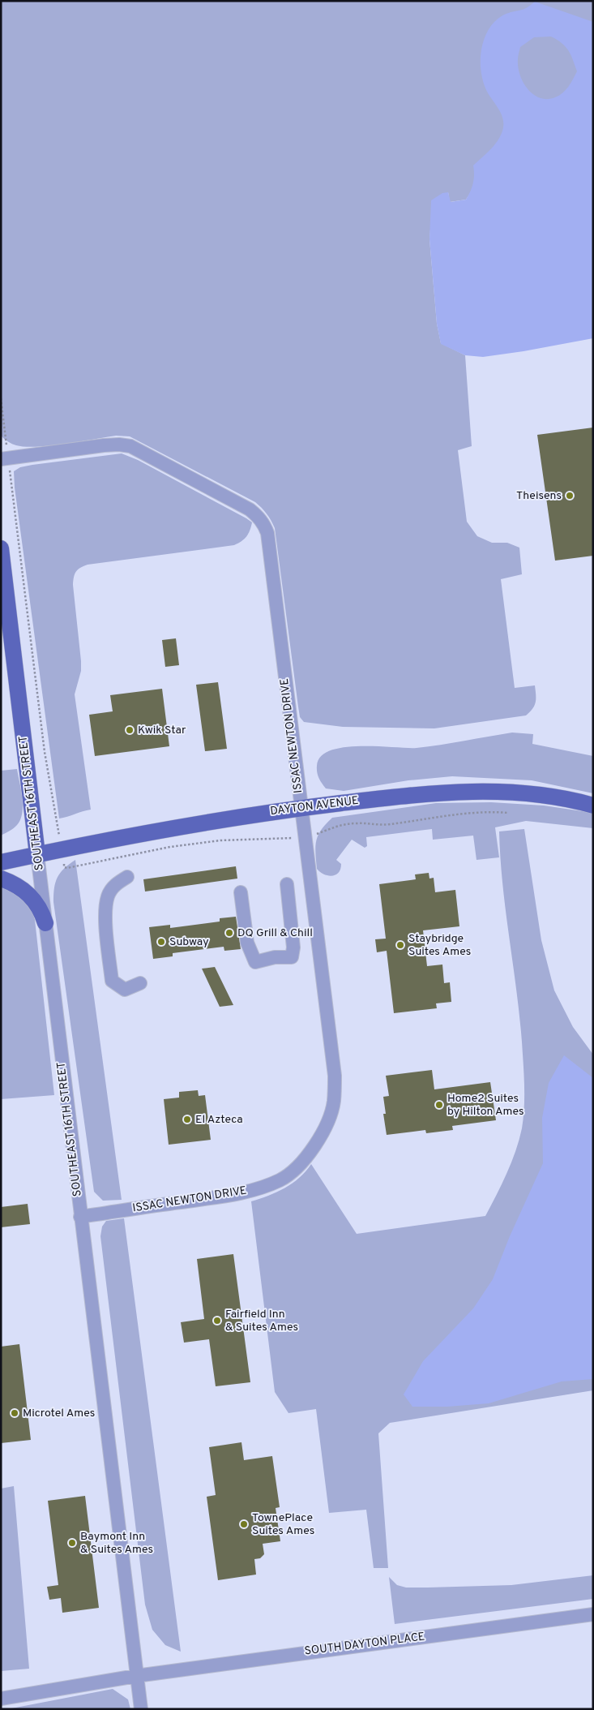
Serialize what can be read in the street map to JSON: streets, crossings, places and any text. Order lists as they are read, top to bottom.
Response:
{
  "streets": {
    "main road": ["SOUTHEAST 16TH STREET", "DAYTON AVENUE"],
    "street": ["ISSAC NEWTON DRIVE", "SOUTH DAYTON PLACE"]
  },
  "crossings": [
    ["ISSAC NEWTON DRIVE", "SOUTHEAST 16TH STREET"],
    ["ISSAC NEWTON DRIVE", "DAYTON AVENUE"],
    ["SOUTHEAST 16TH STREET", "DAYTON AVENUE"],
    ["SOUTHEAST 16TH STREET", "SOUTH DAYTON PLACE"]
  ],
  "places": [
    "Theisens",
    "Kwik Star",
    "DQ Grill & Chill",
    "Subway",
    "Staybridge Suites Ames",
    "Home2 Suites by Hilton Ames",
    "El Azteca",
    "Fairfield Inn & Suites Ames",
    "Microtel Ames",
    "TownePlace Suites Ames",
    "Baymont Inn & Suites Ames"
  ]
}
